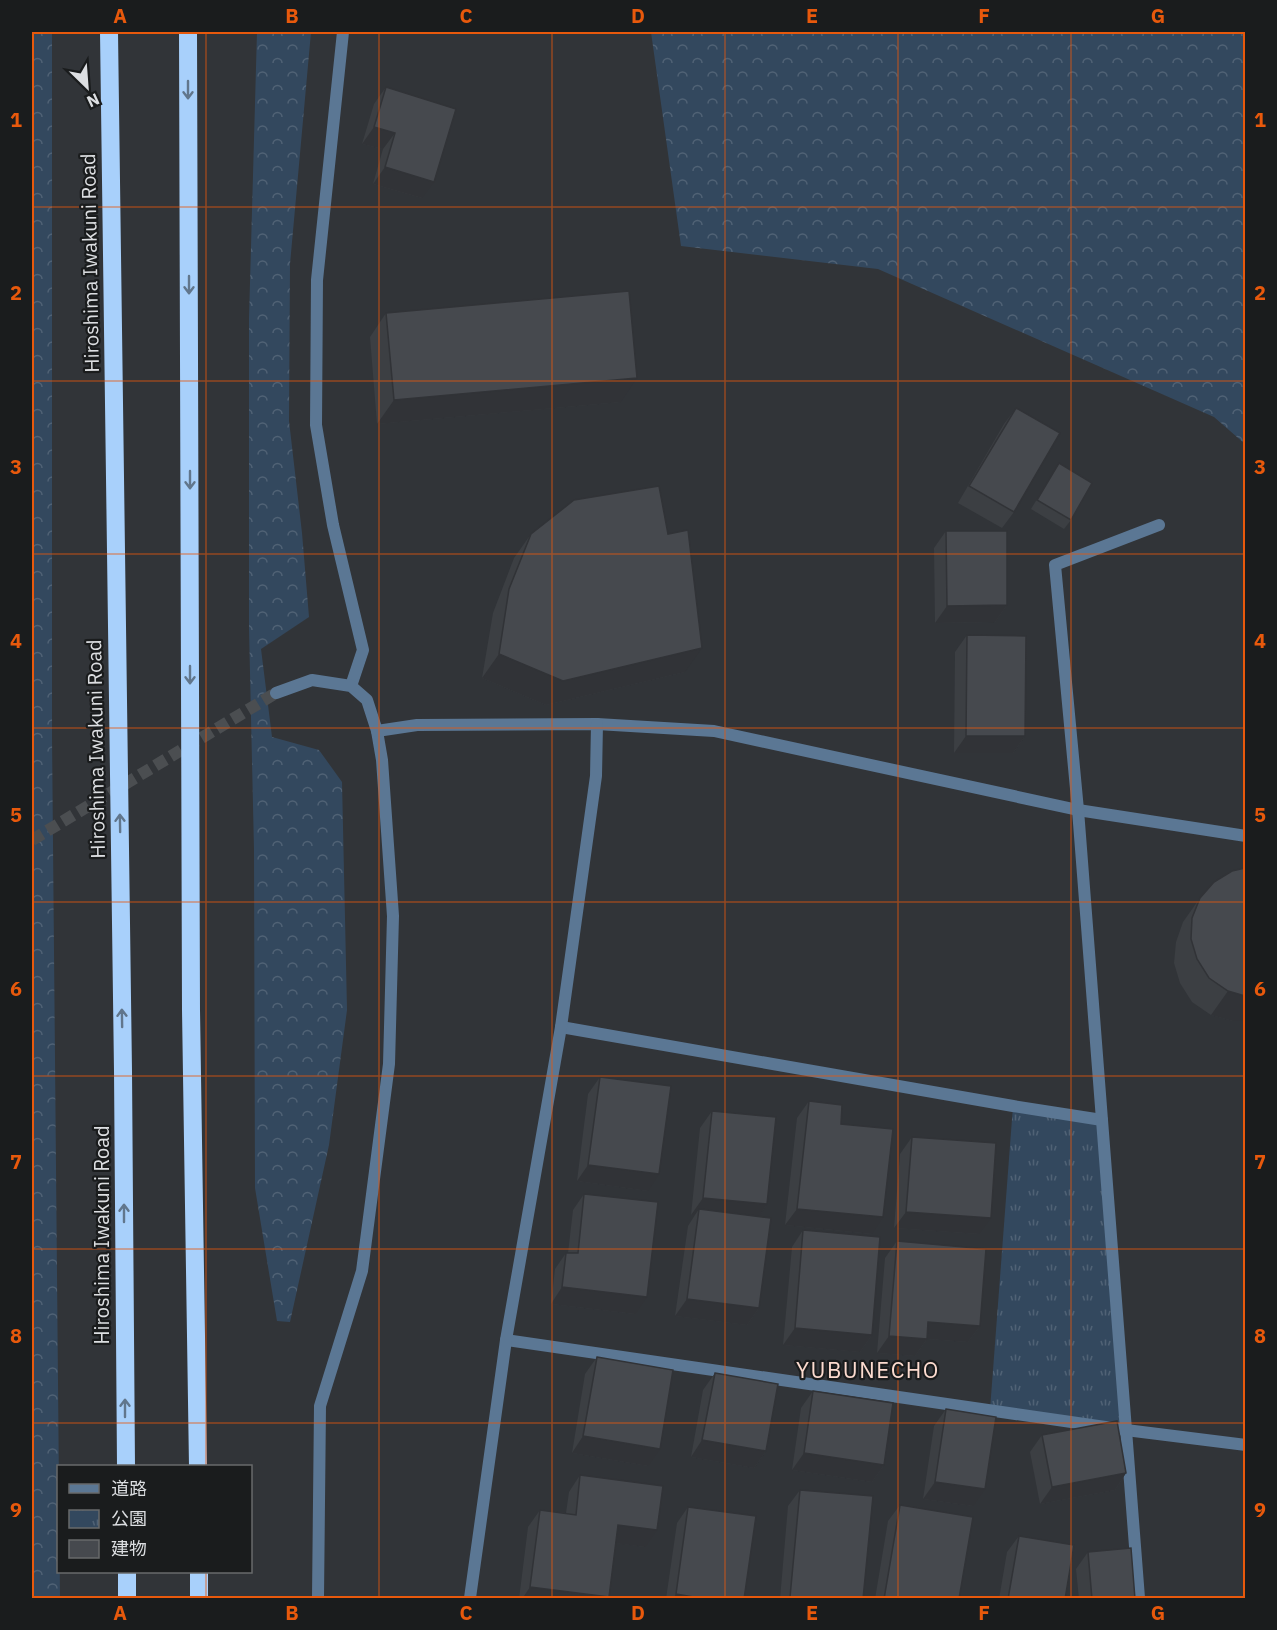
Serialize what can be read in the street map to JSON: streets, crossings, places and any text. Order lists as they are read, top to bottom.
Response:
{
  "streets": {
    "highway": ["Hiroshima Iwakuni Road"]
  },
  "districts": ["YUBUNECHO"],
  "legend": ["道路", "公園", "建物"],
  "north": "bottom right",
  "grid": {
    "columns": [
      "A",
      "B",
      "C",
      "D",
      "E",
      "F",
      "G"
    ],
    "rows": [
      "1",
      "2",
      "3",
      "4",
      "5",
      "6",
      "7",
      "8",
      "9"
    ]
  }
}
